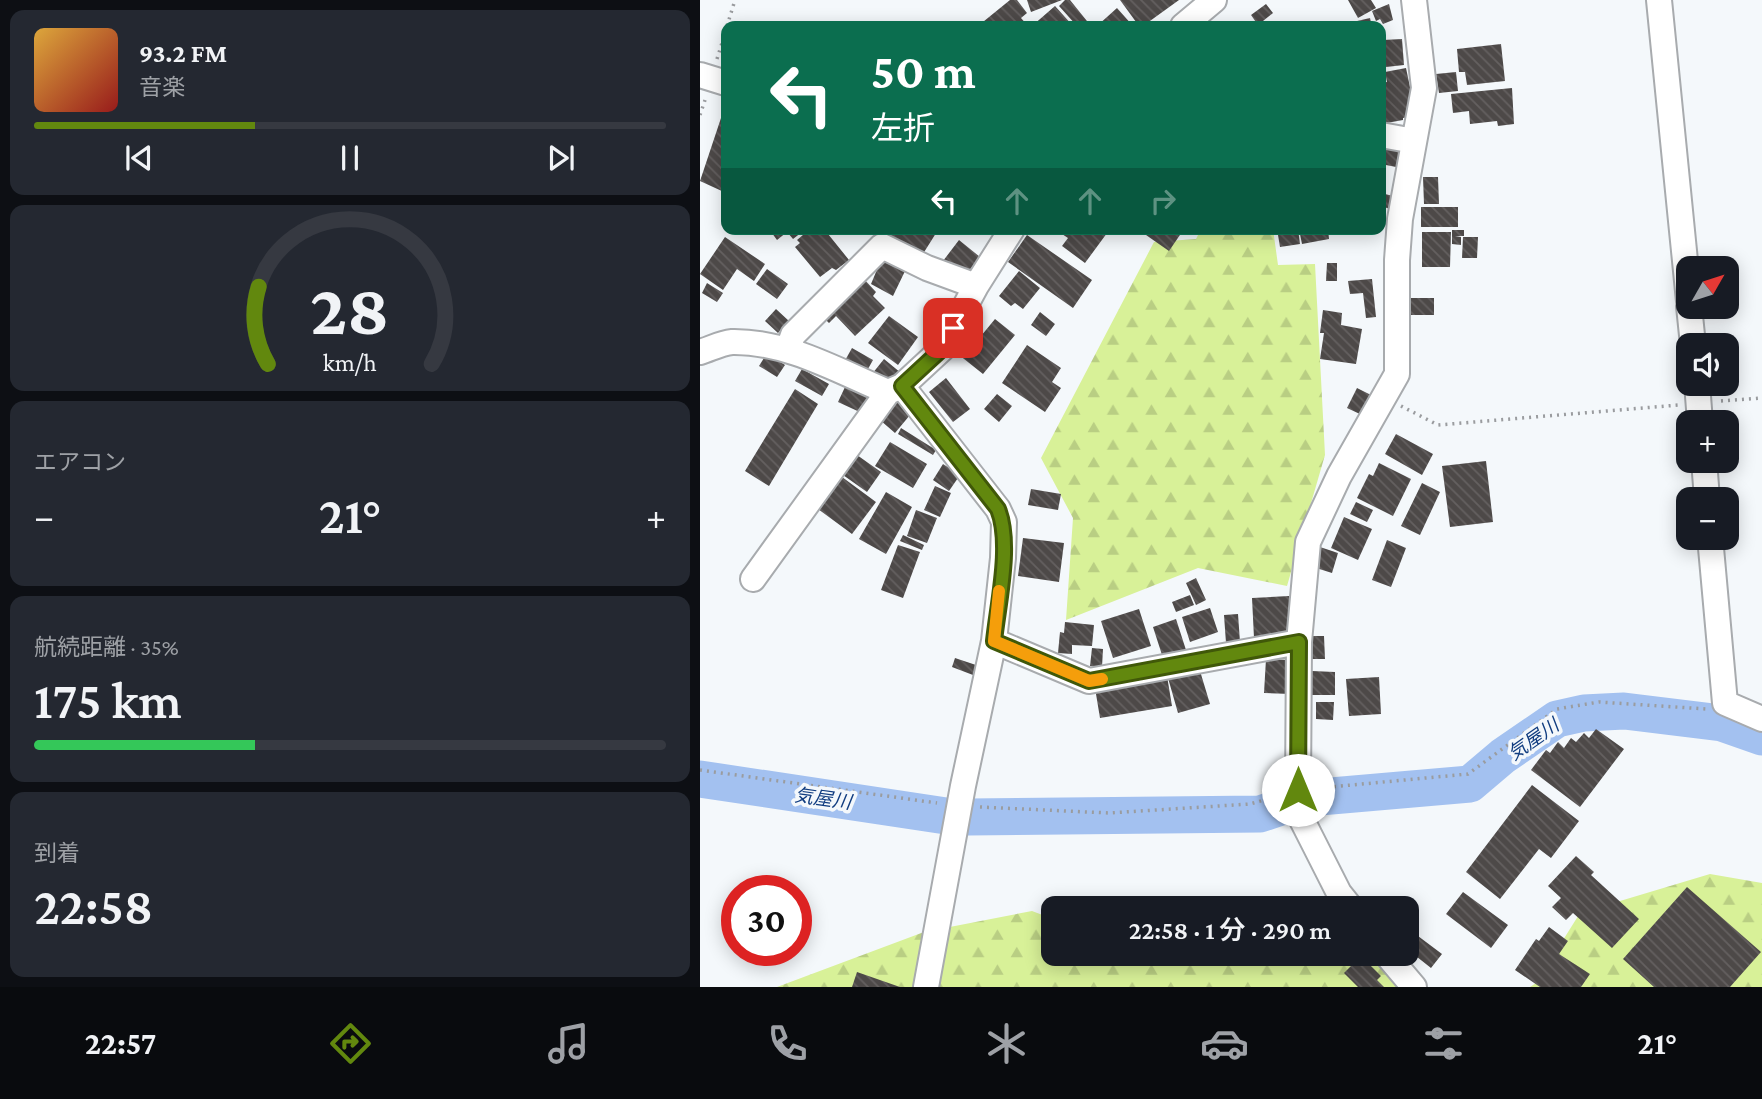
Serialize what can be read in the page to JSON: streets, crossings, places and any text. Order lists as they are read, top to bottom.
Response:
{
  "water": ["気屋川"],
  "north": "top right",
  "page": {
    "turn": ["50 m", "左折"],
    "song": ["93.2 FM", "音楽"],
    "map_buttons": ["+", "−"],
    "tile": [
      "エアコン",
      ["航続距離 · 35%", "175 km"],
      ["到着", "22:58"]
    ],
    "heat": ["−", "21°", "+"],
    "limit": "30",
    "trip": "22:58 · 1 分 · 290 m",
    "tabs": ["22:57", "21°"],
    "gauge": ["28", "km/h"]
  }
}
